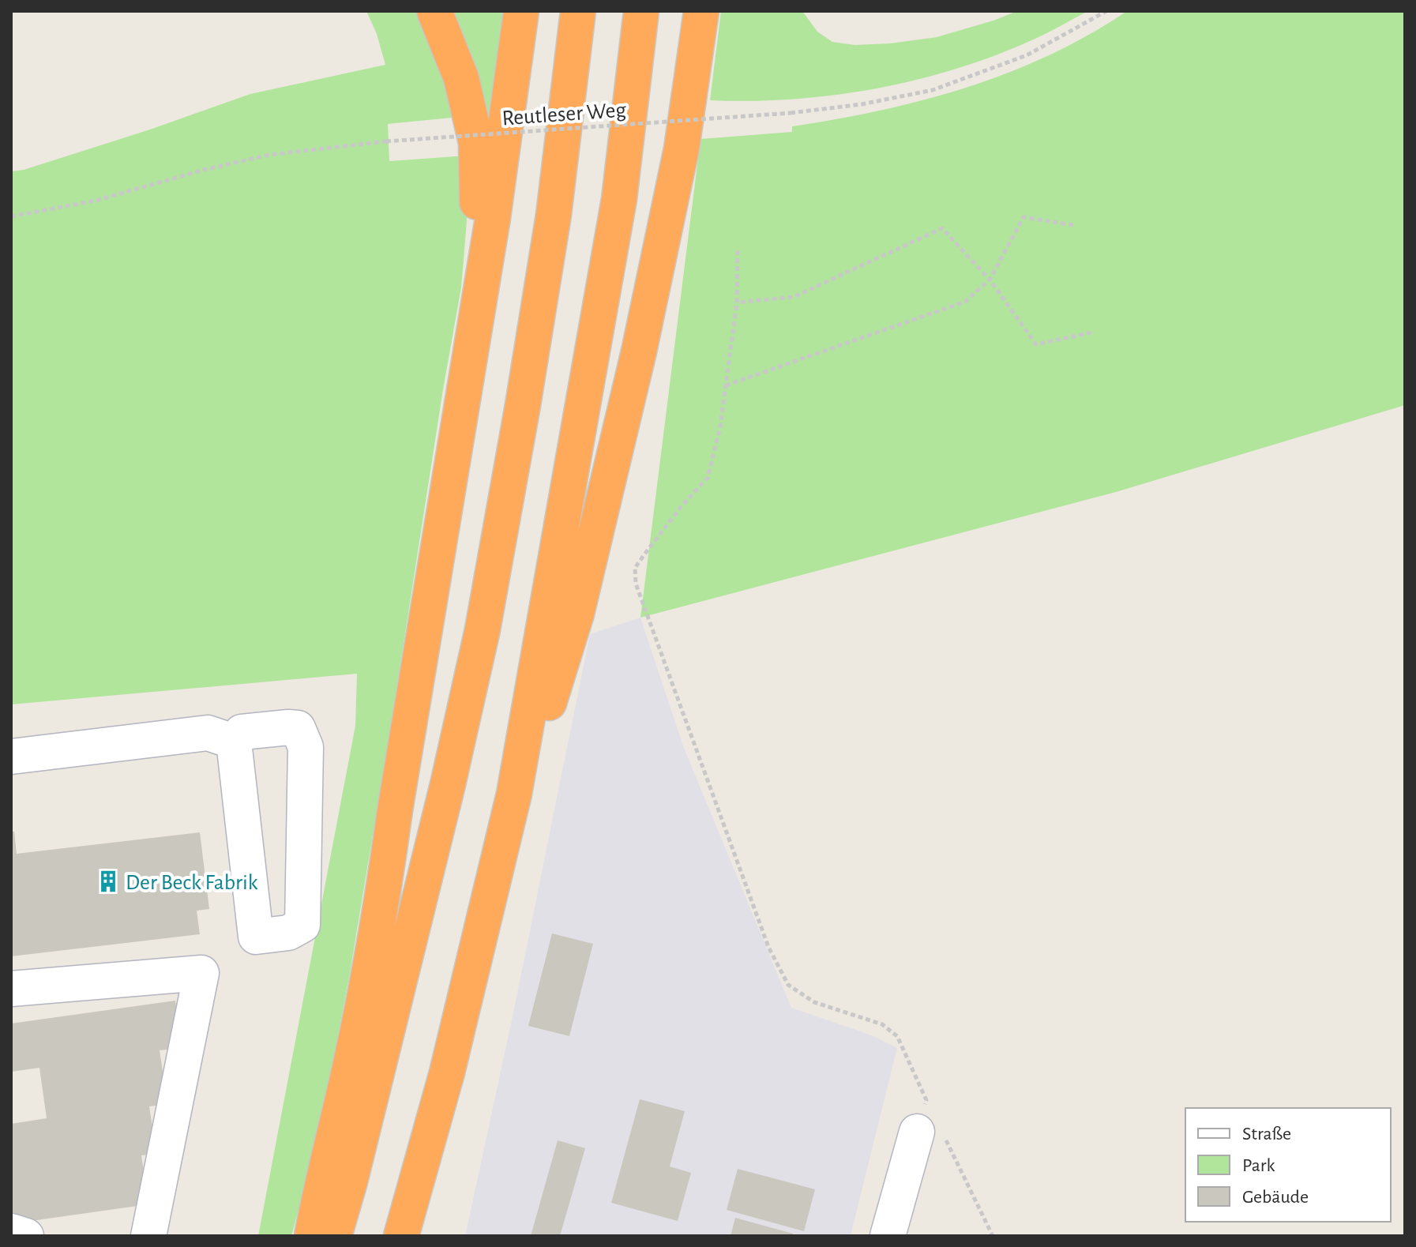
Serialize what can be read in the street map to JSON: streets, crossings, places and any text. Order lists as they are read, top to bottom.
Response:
{
  "streets": {
    "path": ["Reutleser Weg"]
  },
  "places": {
    "building": ["Der Beck Fabrik"]
  },
  "legend": ["Straße", "Park", "Gebäude"]
}
